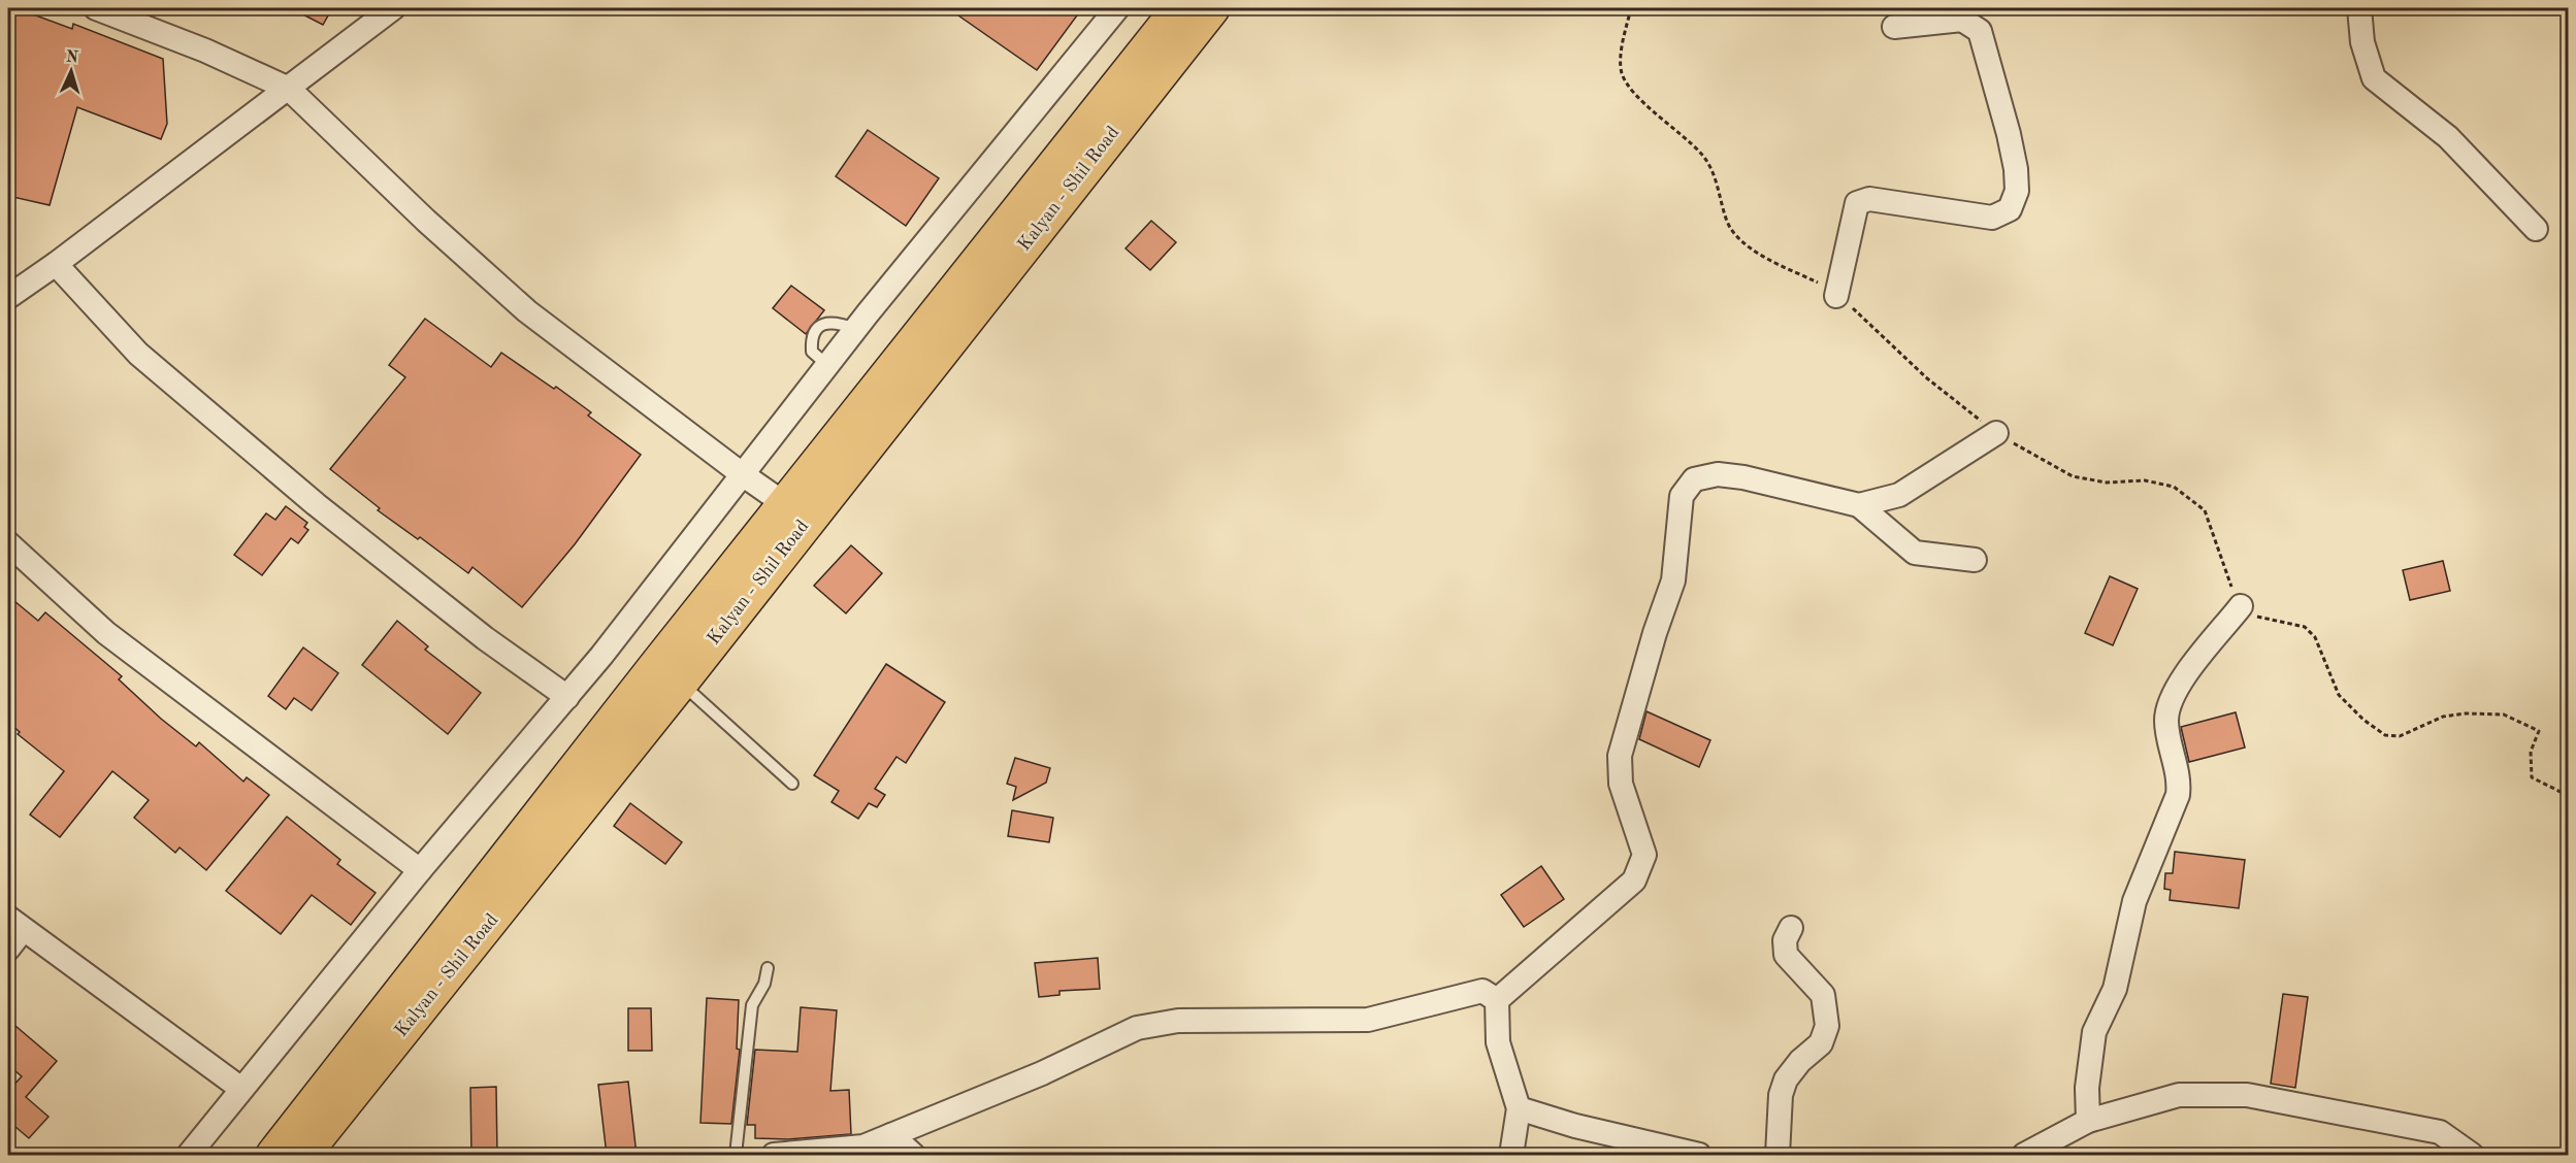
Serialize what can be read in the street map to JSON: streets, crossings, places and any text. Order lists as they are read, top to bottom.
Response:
{
  "streets": {
    "main road": ["Kalyan - Shil Road"]
  },
  "north": "top"
}
